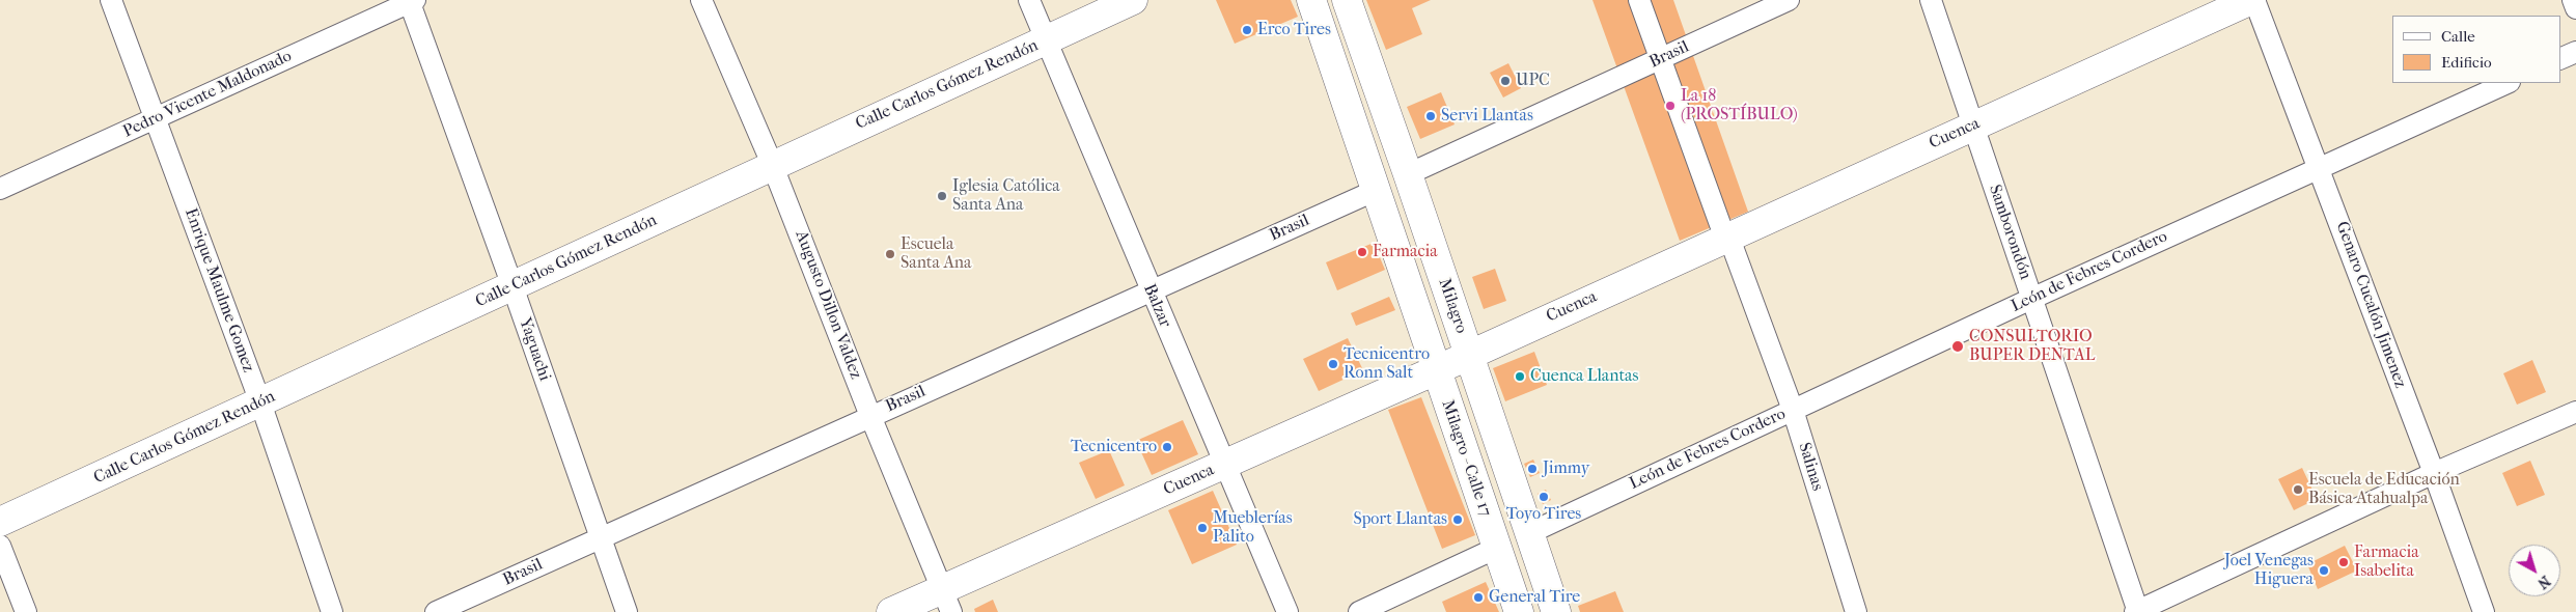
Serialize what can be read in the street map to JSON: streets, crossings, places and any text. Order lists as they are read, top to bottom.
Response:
{
  "streets": {
    "main road": [
      "Calle Carlos Gómez Rendón",
      "Cuenca",
      "Milagro",
      "Milagro - Calle 17"
    ],
    "street": [
      "Brasil",
      "Pedro Vicente Maldonado",
      "Samborondón",
      "León de Febres Cordero",
      "Enrique Maulme Gomez",
      "Augusto Dillon Valdez",
      "Genaro Cucalón Jimenez",
      "Balzar",
      "Yaguachi",
      "Salinas"
    ]
  },
  "crossings": [
    ["Brasil", "Augusto Dillon Valdez"],
    ["Brasil", "Balzar"],
    ["Brasil", "Milagro"],
    ["Brasil", "Yaguachi"],
    ["Brasil", "Salinas"],
    ["Calle Carlos Gómez Rendón", "Enrique Maulme Gomez"],
    ["Calle Carlos Gómez Rendón", "Augusto Dillon Valdez"],
    ["Calle Carlos Gómez Rendón", "Balzar"],
    ["Calle Carlos Gómez Rendón", "Yaguachi"],
    ["Pedro Vicente Maldonado", "Enrique Maulme Gomez"],
    ["Pedro Vicente Maldonado", "Yaguachi"],
    ["Cuenca", "Samborondón"],
    ["Cuenca", "Augusto Dillon Valdez"],
    ["Cuenca", "Genaro Cucalón Jimenez"],
    ["Cuenca", "Balzar"],
    ["Cuenca", "Milagro"],
    ["Cuenca", "Milagro - Calle 17"],
    ["Cuenca", "Salinas"],
    ["Samborondón", "León de Febres Cordero"],
    ["León de Febres Cordero", "Genaro Cucalón Jimenez"],
    ["León de Febres Cordero", "Milagro"],
    ["León de Febres Cordero", "Salinas"]
  ],
  "places": [
    "Erco Tires",
    "UPC",
    "La 18 (PROSTÍBULO)",
    "Servi Llantas",
    "Iglesia Católica Santa Ana",
    "Farmacia",
    "Escuela Santa Ana",
    "CONSULTORIO BUPER DENTAL",
    "Tecnicentro Ronn Salt",
    "Cuenca Llantas",
    "Tecnicentro",
    "Jimmy",
    "Escuela de Educación Básica Atahualpa",
    "Toyo Tires",
    "Sport Llantas",
    "Mueblerías Palito",
    "Farmacia Isabelita",
    "Joel Venegas Higuera",
    "General Tire"
  ],
  "legend": ["Calle", "Edificio"],
  "north": "bottom right"
}
